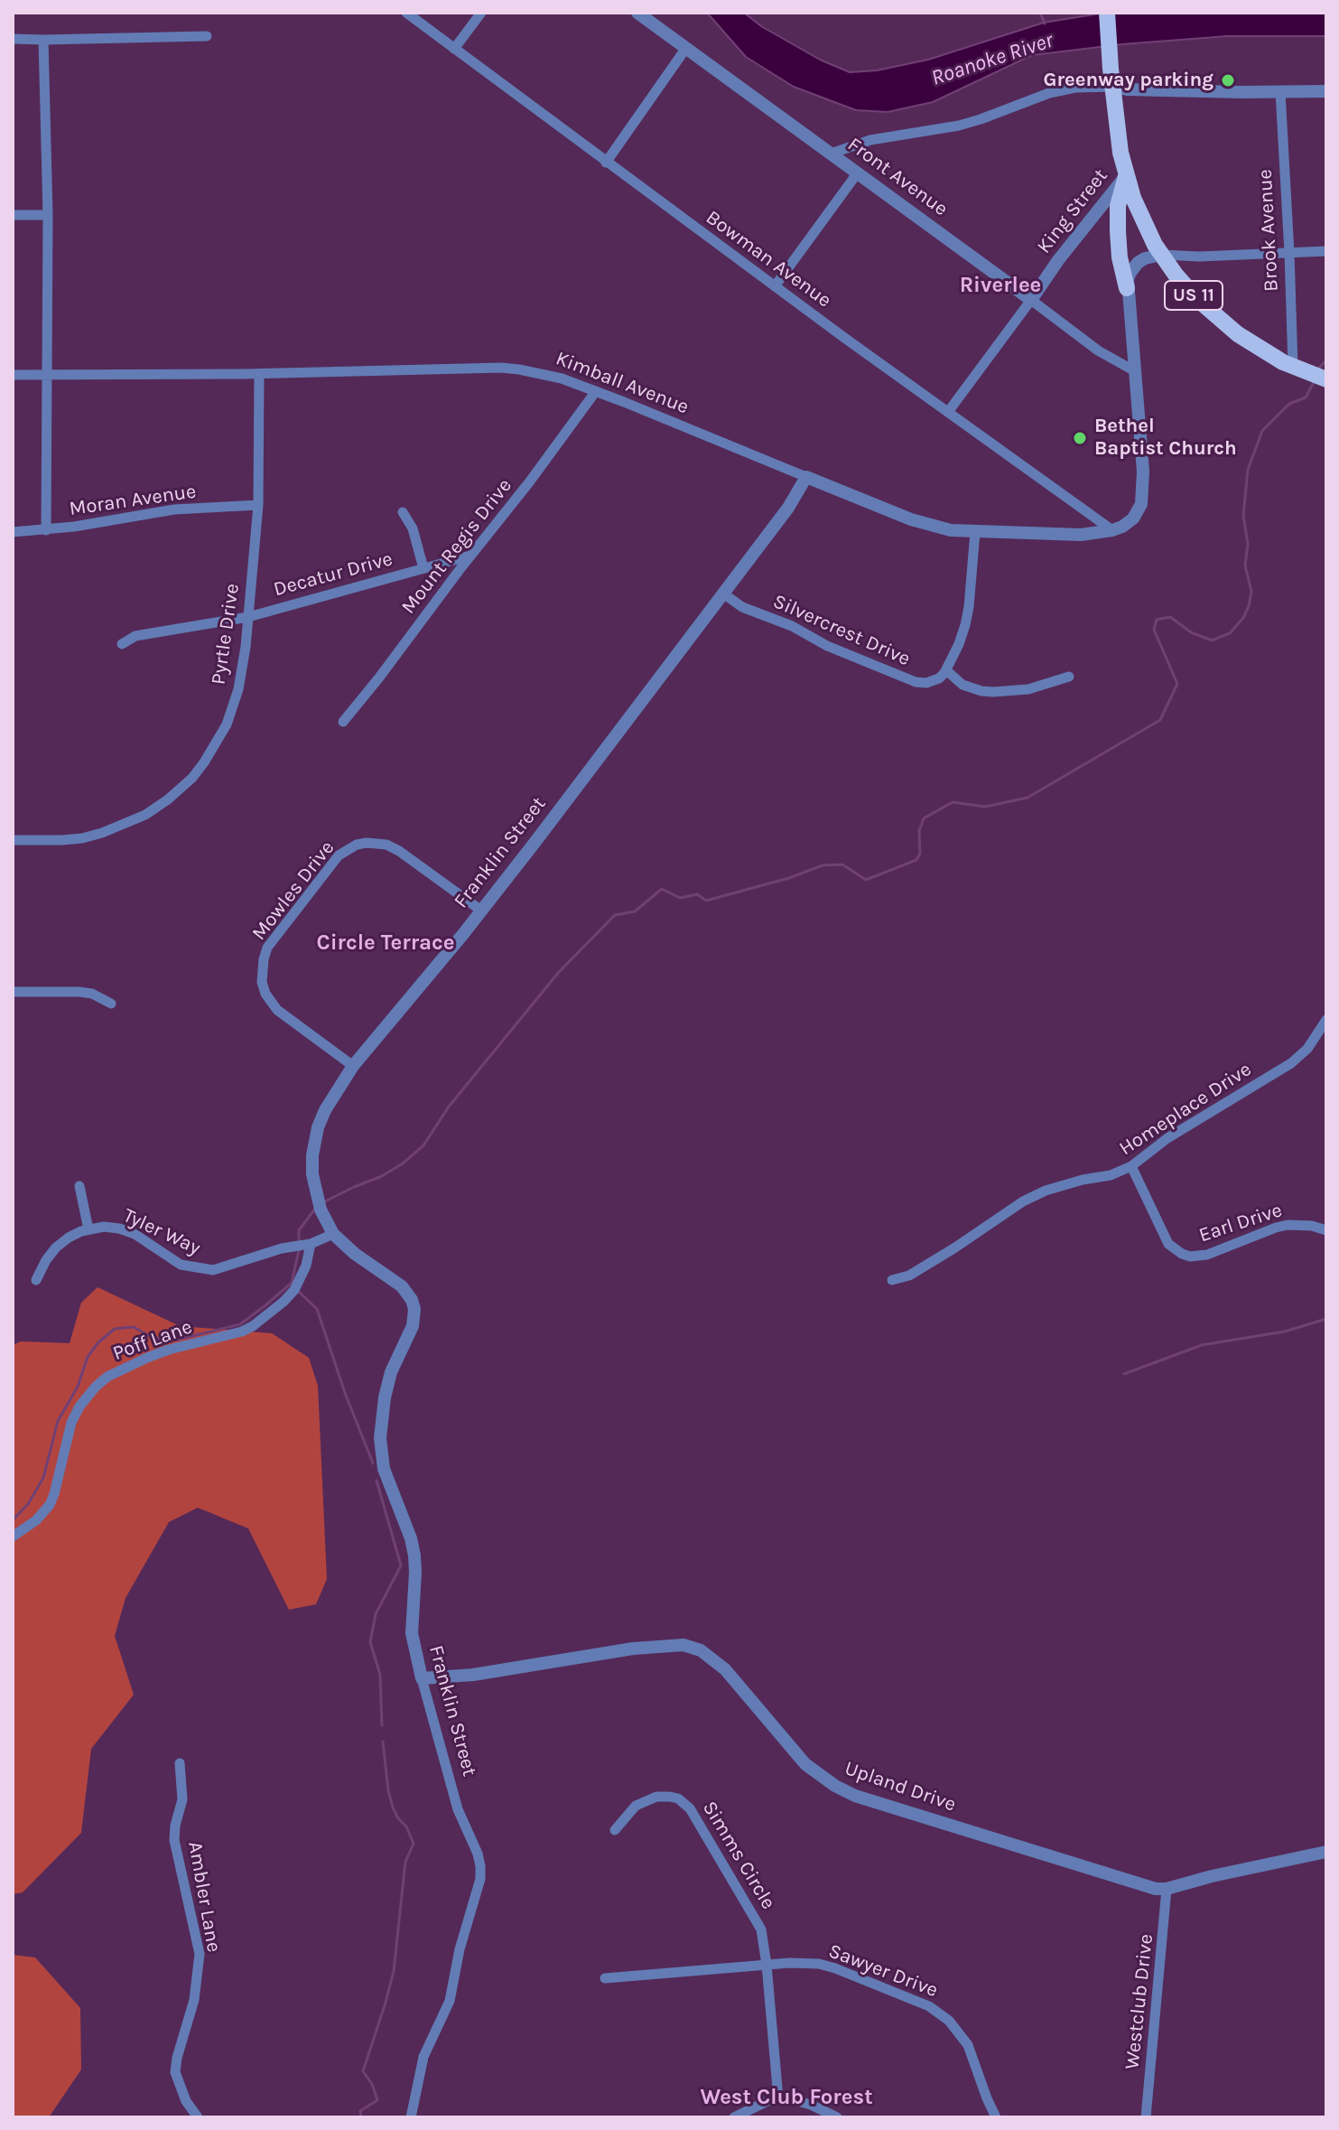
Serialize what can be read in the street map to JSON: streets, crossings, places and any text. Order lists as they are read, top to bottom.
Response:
{
  "streets": {
    "main road": ["US 11"],
    "street": [
      "Front Avenue",
      "King Street",
      "Brook Avenue",
      "Bowman Avenue",
      "Kimball Avenue",
      "Moran Avenue",
      "Mount Regis Drive",
      "Decatur Drive",
      "Silvercrest Drive",
      "Pyrtle Drive",
      "Franklin Street",
      "Mowles Drive",
      "Homeplace Drive",
      "Earl Drive",
      "Tyler Way",
      "Poff Lane",
      "Upland Drive",
      "Simms Circle",
      "Ambler Lane",
      "Sawyer Drive",
      "Westclub Drive"
    ]
  },
  "crossings": [
    ["Front Avenue", "King Street"],
    ["King Street", "Bowman Avenue"],
    ["King Street", "US 11"],
    ["Brook Avenue", "US 11"],
    ["Bowman Avenue", "Kimball Avenue"],
    ["Kimball Avenue", "Mount Regis Drive"],
    ["Kimball Avenue", "Pyrtle Drive"],
    ["Kimball Avenue", "Franklin Street"],
    ["Moran Avenue", "Pyrtle Drive"],
    ["Mount Regis Drive", "Decatur Drive"],
    ["Decatur Drive", "Pyrtle Drive"],
    ["Silvercrest Drive", "Franklin Street"],
    ["Franklin Street", "Mowles Drive"],
    ["Franklin Street", "Tyler Way"],
    ["Franklin Street", "Upland Drive"],
    ["Homeplace Drive", "Earl Drive"],
    ["Tyler Way", "Poff Lane"],
    ["Upland Drive", "Westclub Drive"],
    ["Simms Circle", "Sawyer Drive"]
  ],
  "districts": ["Riverlee", "Circle Terrace", "West Club Forest"],
  "water": ["Roanoke River"],
  "places": ["Greenway parking", "Bethel Baptist Church"]
}
